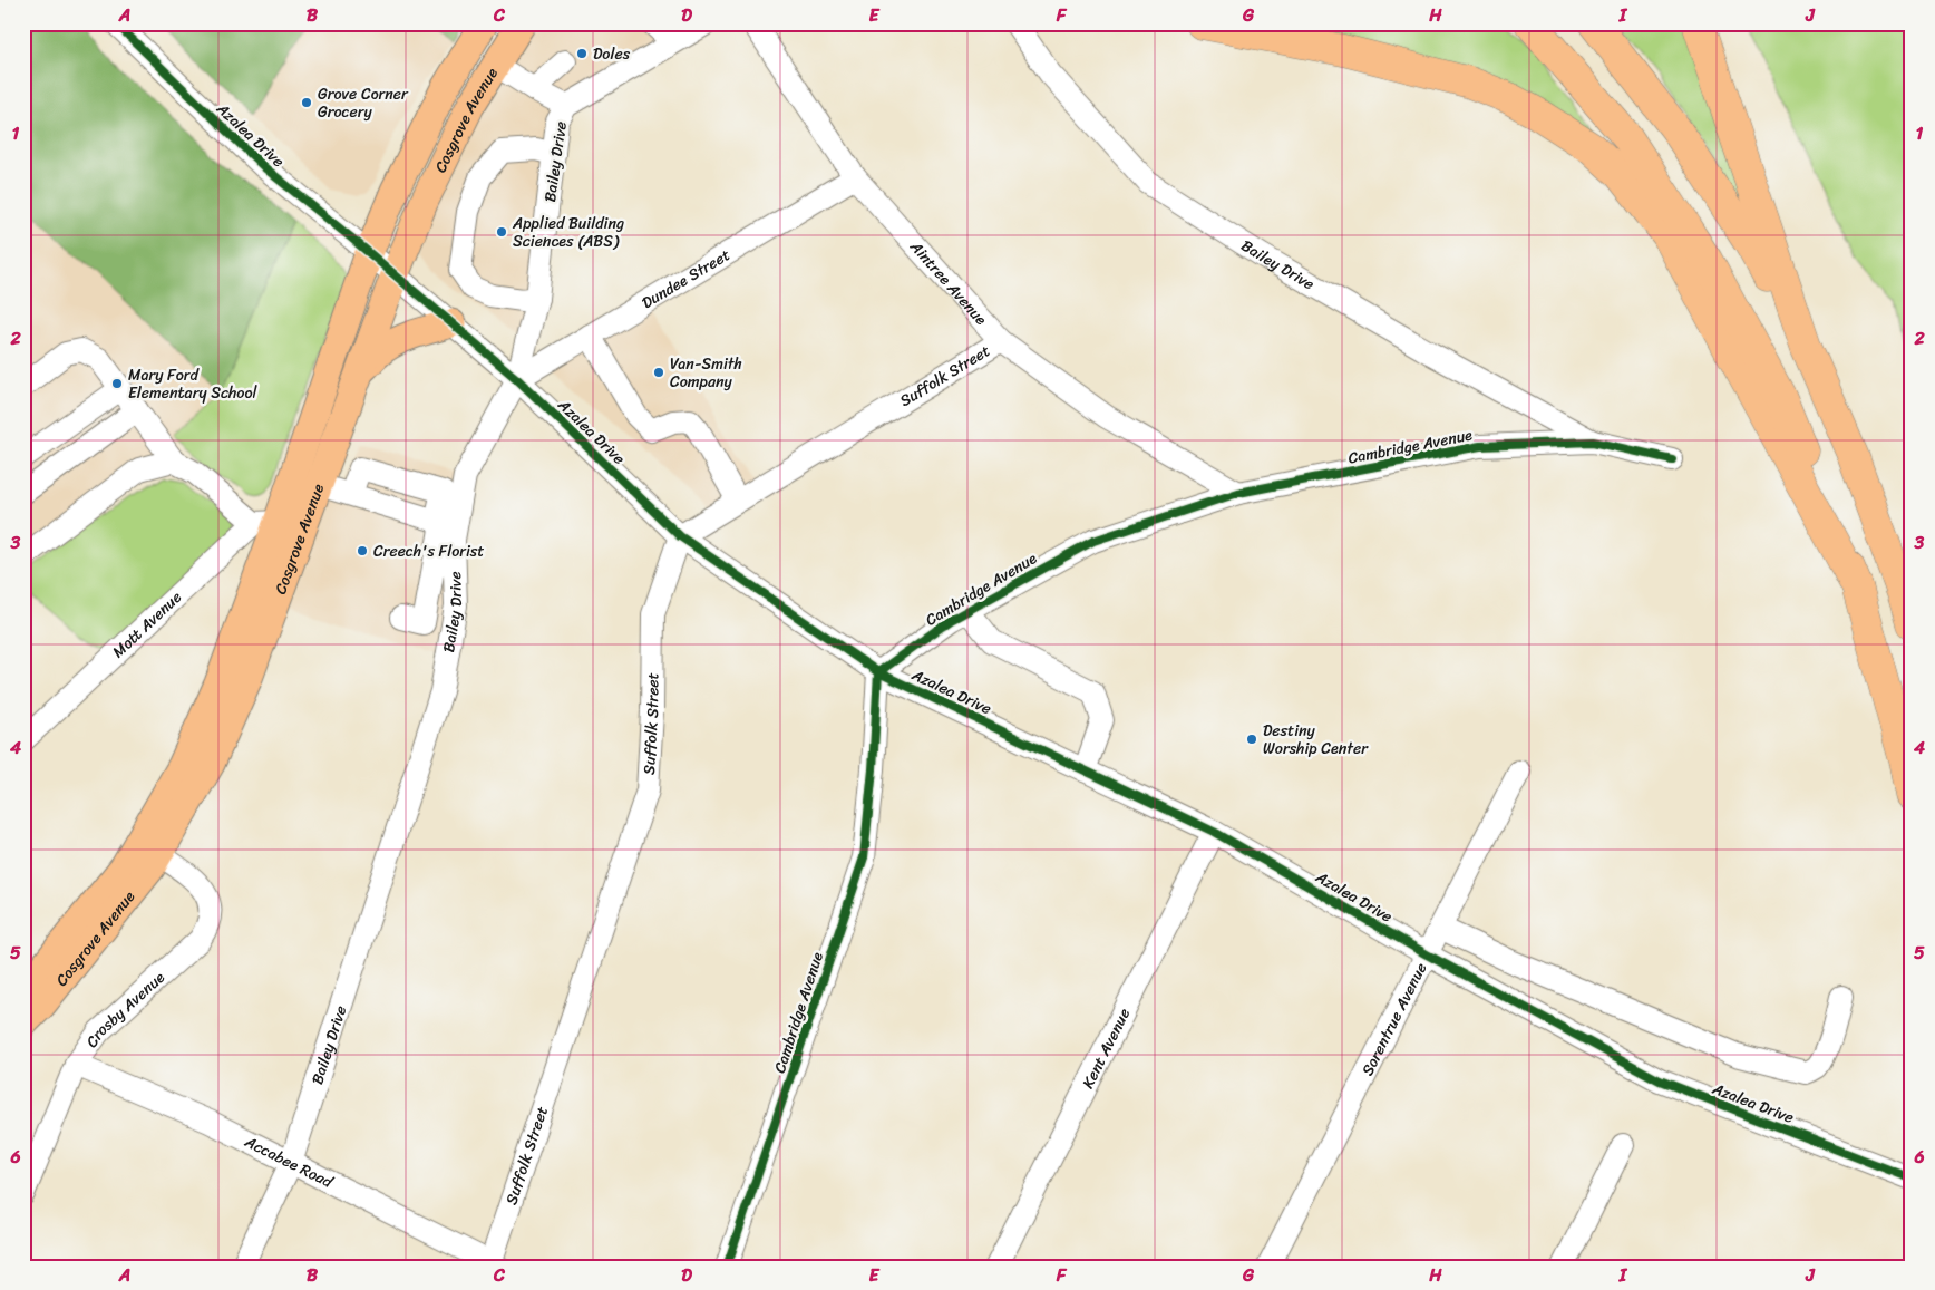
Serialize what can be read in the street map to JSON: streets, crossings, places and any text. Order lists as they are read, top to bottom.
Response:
{
  "streets": {
    "main road": ["Cosgrove Avenue"],
    "street": [
      "Azalea Drive",
      "Bailey Drive",
      "Dundee Street",
      "Aintree Avenue",
      "Suffolk Street",
      "Cambridge Avenue",
      "Mott Avenue",
      "Crosby Avenue",
      "Sorentrue Avenue",
      "Kent Avenue",
      "Accabee Road"
    ]
  },
  "crossings": [
    ["Cosgrove Avenue", "Azalea Drive"],
    ["Cosgrove Avenue", "Mott Avenue"],
    ["Cosgrove Avenue", "Crosby Avenue"],
    ["Azalea Drive", "Bailey Drive"],
    ["Azalea Drive", "Dundee Street"],
    ["Azalea Drive", "Suffolk Street"],
    ["Azalea Drive", "Cambridge Avenue"],
    ["Azalea Drive", "Sorentrue Avenue"],
    ["Azalea Drive", "Kent Avenue"],
    ["Bailey Drive", "Dundee Street"],
    ["Bailey Drive", "Cambridge Avenue"],
    ["Bailey Drive", "Accabee Road"],
    ["Dundee Street", "Aintree Avenue"],
    ["Aintree Avenue", "Suffolk Street"],
    ["Aintree Avenue", "Cambridge Avenue"],
    ["Suffolk Street", "Accabee Road"],
    ["Crosby Avenue", "Accabee Road"]
  ],
  "places": [
    "Doles",
    "Grove Corner Grocery",
    "Applied Building Sciences (ABS)",
    "Van-Smith Company",
    "Mary Ford Elementary School",
    "Creech's Florist",
    "Destiny Worship Center"
  ],
  "grid": {
    "columns": [
      "A",
      "B",
      "C",
      "D",
      "E",
      "F",
      "G",
      "H",
      "I",
      "J"
    ],
    "rows": [
      "1",
      "2",
      "3",
      "4",
      "5",
      "6"
    ]
  }
}
